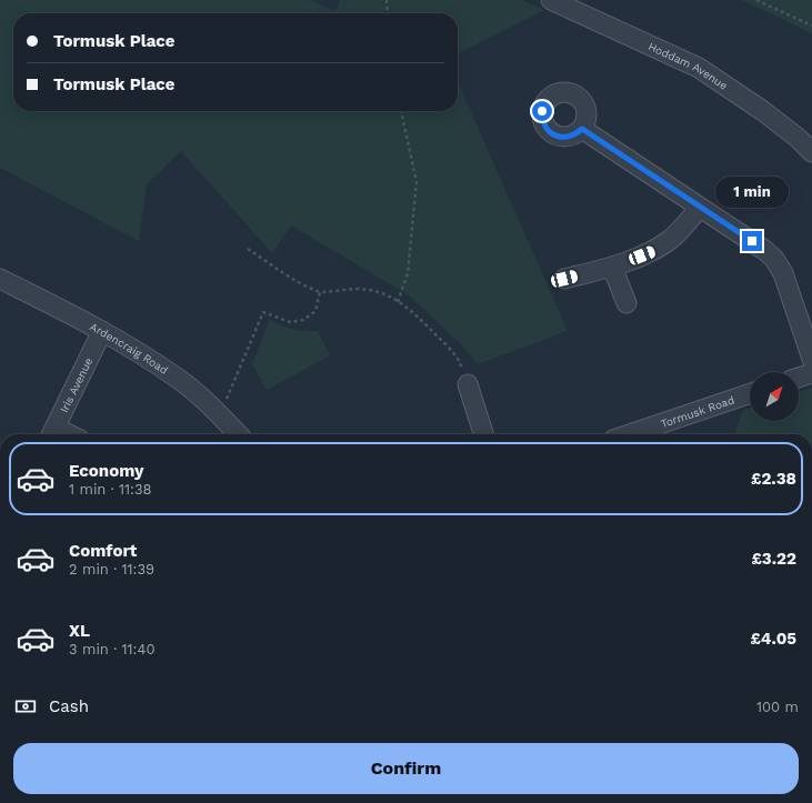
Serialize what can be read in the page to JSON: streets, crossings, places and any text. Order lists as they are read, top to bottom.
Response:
{
  "streets": {
    "street": [
      "Hoddam Avenue",
      "Ardencraig Road",
      "Iris Avenue",
      "Tormusk Road"
    ]
  },
  "crossings": [
    ["Ardencraig Road", "Iris Avenue"]
  ],
  "north": "top right",
  "page": {
    "banner": ["Tormusk Place", "Tormusk Place"],
    "bubble": "1 min",
    "list": [
      {
        "name": "Economy",
        "note": "1 min · 11:38",
        "value": "£2.38"
      },
      {
        "name": "Comfort",
        "note": "2 min · 11:39",
        "value": "£3.22"
      },
      {
        "name": "XL",
        "note": "3 min · 11:40",
        "value": "£4.05"
      }
    ],
    "pay": ["Cash", "100 m"],
    "buttons": "Confirm"
  }
}
